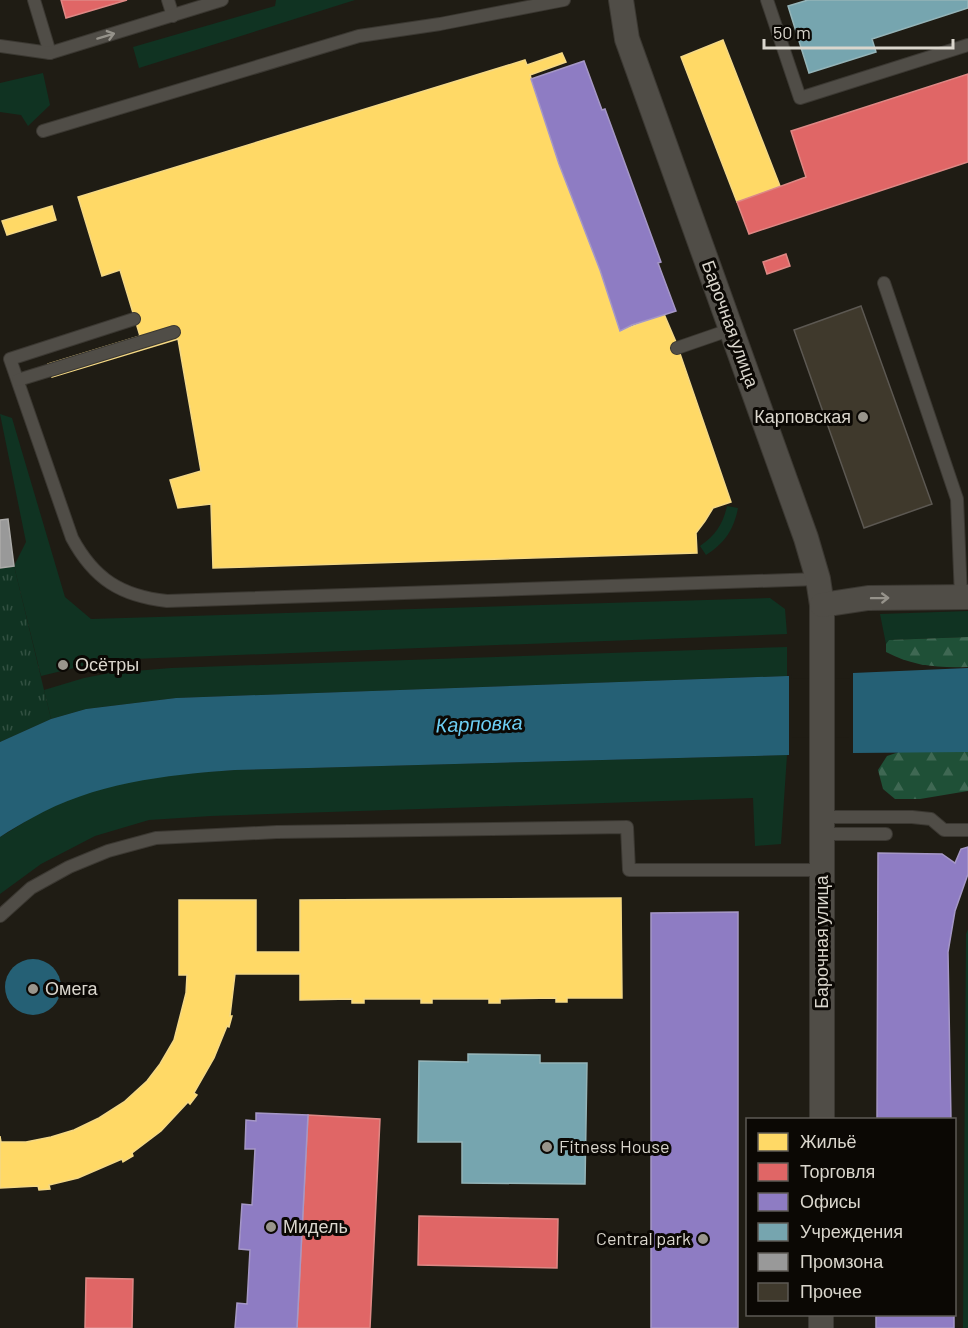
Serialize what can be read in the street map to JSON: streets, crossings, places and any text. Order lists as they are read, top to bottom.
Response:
{
  "streets": {
    "street": ["Барочная улица"]
  },
  "water": ["Карповка"],
  "places": [
    "Карповская",
    "Осётры",
    "Омега",
    "Fitness House",
    "Мидель",
    "Central park"
  ],
  "legend": [
    "Жильё",
    "Торговля",
    "Офисы",
    "Учреждения",
    "Промзона",
    "Прочее"
  ],
  "scale_bar": "50 m"
}
